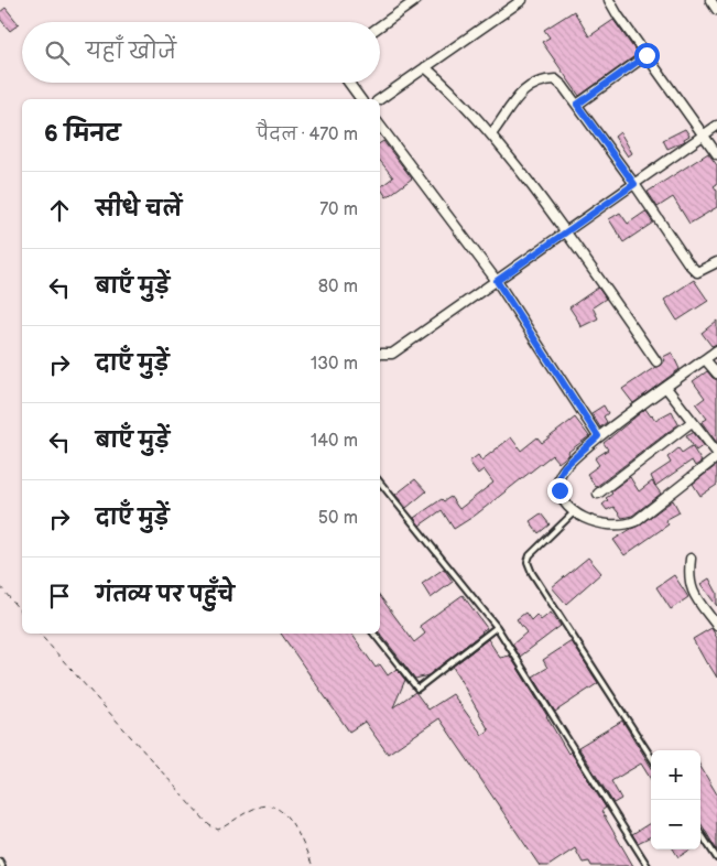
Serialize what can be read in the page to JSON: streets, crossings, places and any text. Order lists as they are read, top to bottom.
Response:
{
  "page": {
    "search": "यहाँ खोजें",
    "heading": ["6 मिनट", "पैदल · 470 m"],
    "list": [
      ["सीधे चलें", "70 m"],
      ["बाएँ मुड़ें", "80 m"],
      ["दाएँ मुड़ें", "130 m"],
      ["बाएँ मुड़ें", "140 m"],
      ["दाएँ मुड़ें", "50 m"],
      "गंतव्य पर पहुँचे"
    ],
    "map_buttons": ["+", "−"]
  }
}
